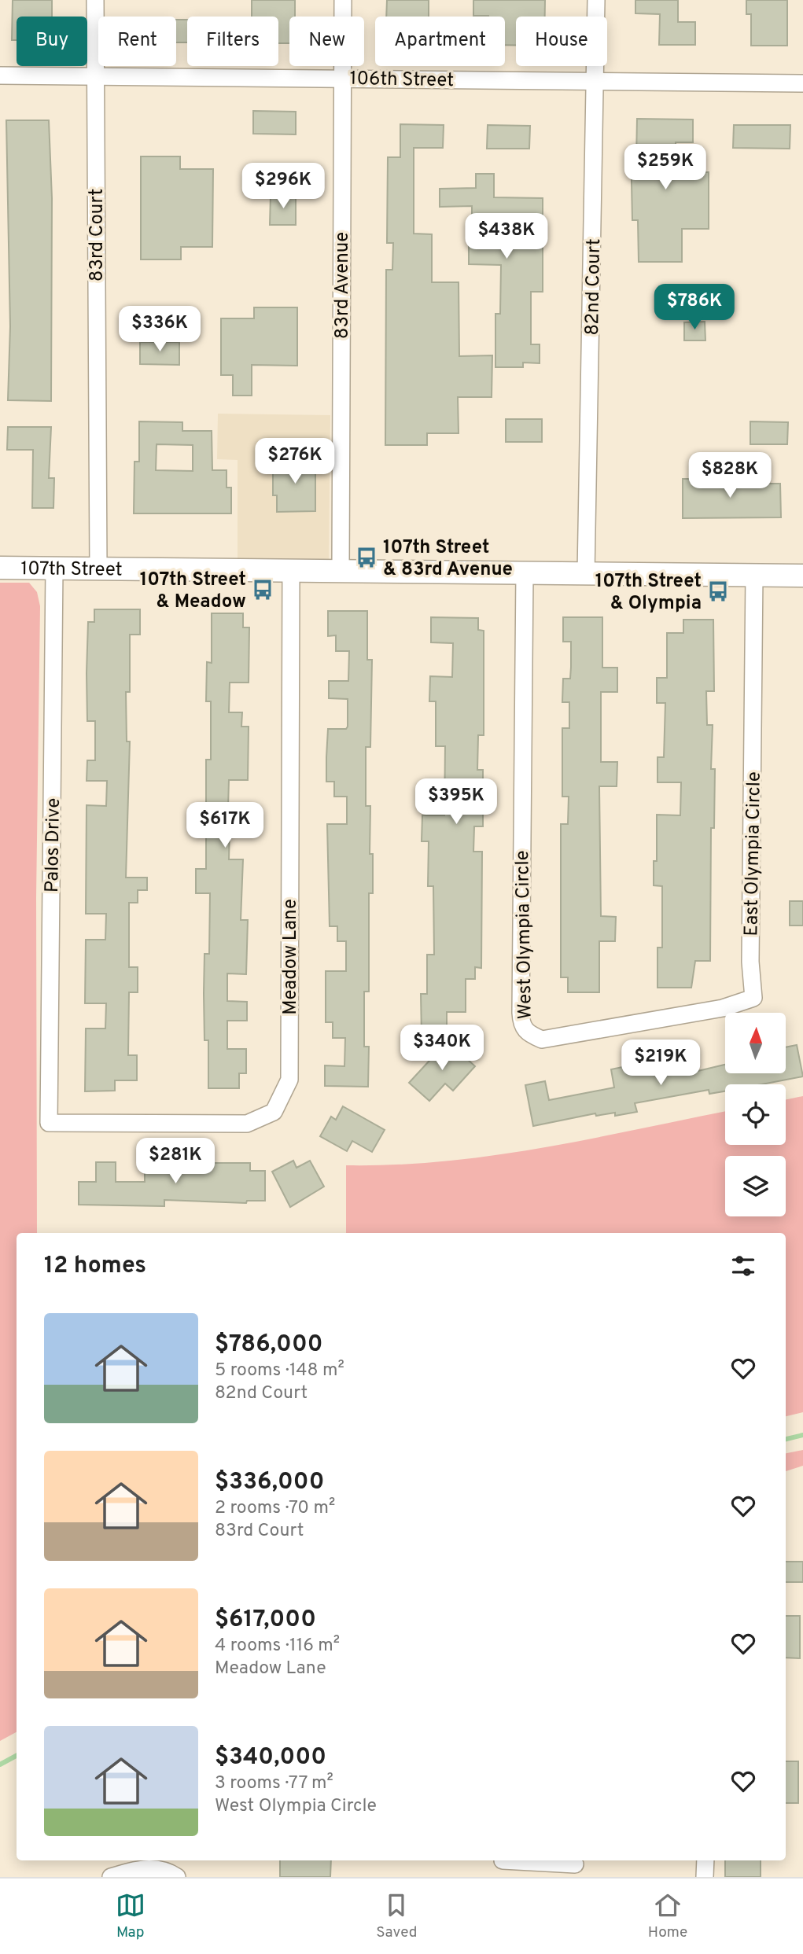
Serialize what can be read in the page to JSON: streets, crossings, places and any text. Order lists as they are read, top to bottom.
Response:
{
  "streets": {
    "street": [
      "106th Street",
      "83rd Court",
      "83rd Avenue",
      "82nd Court",
      "107th Street",
      "Palos Drive",
      "East Olympia Circle",
      "West Olympia Circle",
      "Meadow Lane"
    ]
  },
  "crossings": [
    ["106th Street", "83rd Court"],
    ["106th Street", "83rd Avenue"],
    ["106th Street", "82nd Court"],
    ["83rd Court", "107th Street"],
    ["83rd Avenue", "107th Street"],
    ["82nd Court", "107th Street"],
    ["107th Street", "Palos Drive"],
    ["107th Street", "East Olympia Circle"],
    ["107th Street", "West Olympia Circle"],
    ["107th Street", "Meadow Lane"],
    ["Palos Drive", "Meadow Lane"],
    ["East Olympia Circle", "West Olympia Circle"]
  ],
  "places": {
    "bus stop": ["107th Street & 83rd Avenue", "107th Street & Meadow", "107th Street & Olympia"]
  },
  "north": "top",
  "page": {
    "chip": [
      "Buy",
      "Rent",
      "Filters",
      "New",
      "Apartment",
      "House"
    ],
    "price": [
      "$259K",
      "$296K",
      "$438K",
      "$786K",
      "$336K",
      "$276K",
      "$828K",
      "$395K",
      "$617K",
      "$340K",
      "$219K",
      "$281K"
    ],
    "heading": "12 homes",
    "list": [
      {
        "name": "$786,000",
        "note": "5 rooms · 148 m² · 82nd Court"
      },
      {
        "name": "$336,000",
        "note": "2 rooms · 70 m² · 83rd Court"
      },
      {
        "name": "$617,000",
        "note": "4 rooms · 116 m² · Meadow Lane"
      },
      {
        "name": "$340,000",
        "note": "3 rooms · 77 m² · West Olympia Circle"
      }
    ],
    "tabs": ["Map", "Saved", "Home"]
  }
}
